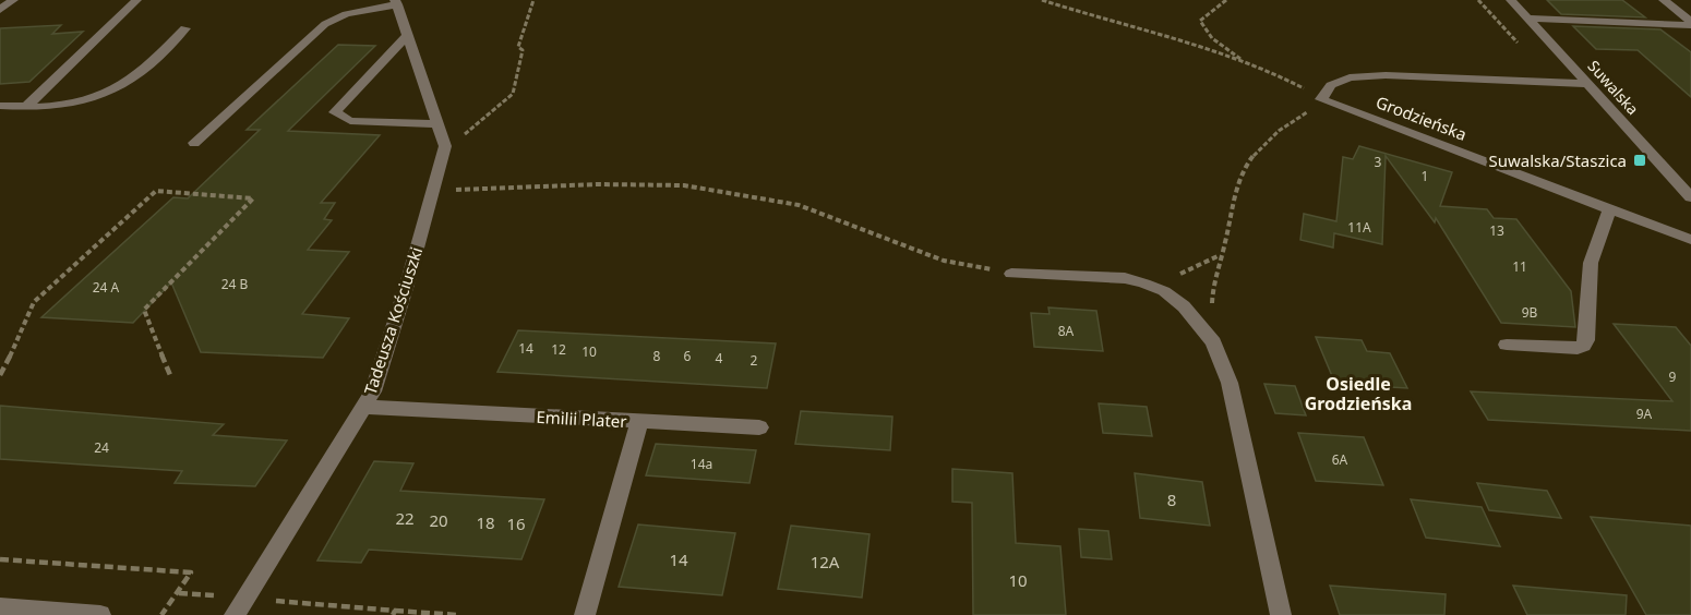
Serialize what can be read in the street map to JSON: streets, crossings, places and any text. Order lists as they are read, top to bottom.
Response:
{
  "streets": {
    "street": [
      "Suwalska",
      "Grodzieńska",
      "Tadeusza Kościuszki",
      "Emilii Plater"
    ]
  },
  "crossings": [
    ["Tadeusza Kościuszki", "Emilii Plater"]
  ],
  "districts": ["Osiedle Grodzieńska"],
  "places": {
    "transit": ["Suwalska/Staszica"]
  },
  "house_numbers": [
    "3",
    "1",
    "11A",
    "13",
    "11",
    "24 B",
    "24 A",
    "9B",
    "8A",
    "14",
    "12",
    "10",
    "8",
    "6",
    "4",
    "2",
    "9",
    "9A",
    "24",
    "6A",
    "14a",
    "8",
    "22",
    "20",
    "18",
    "16",
    "14",
    "12A",
    "10"
  ]
}
